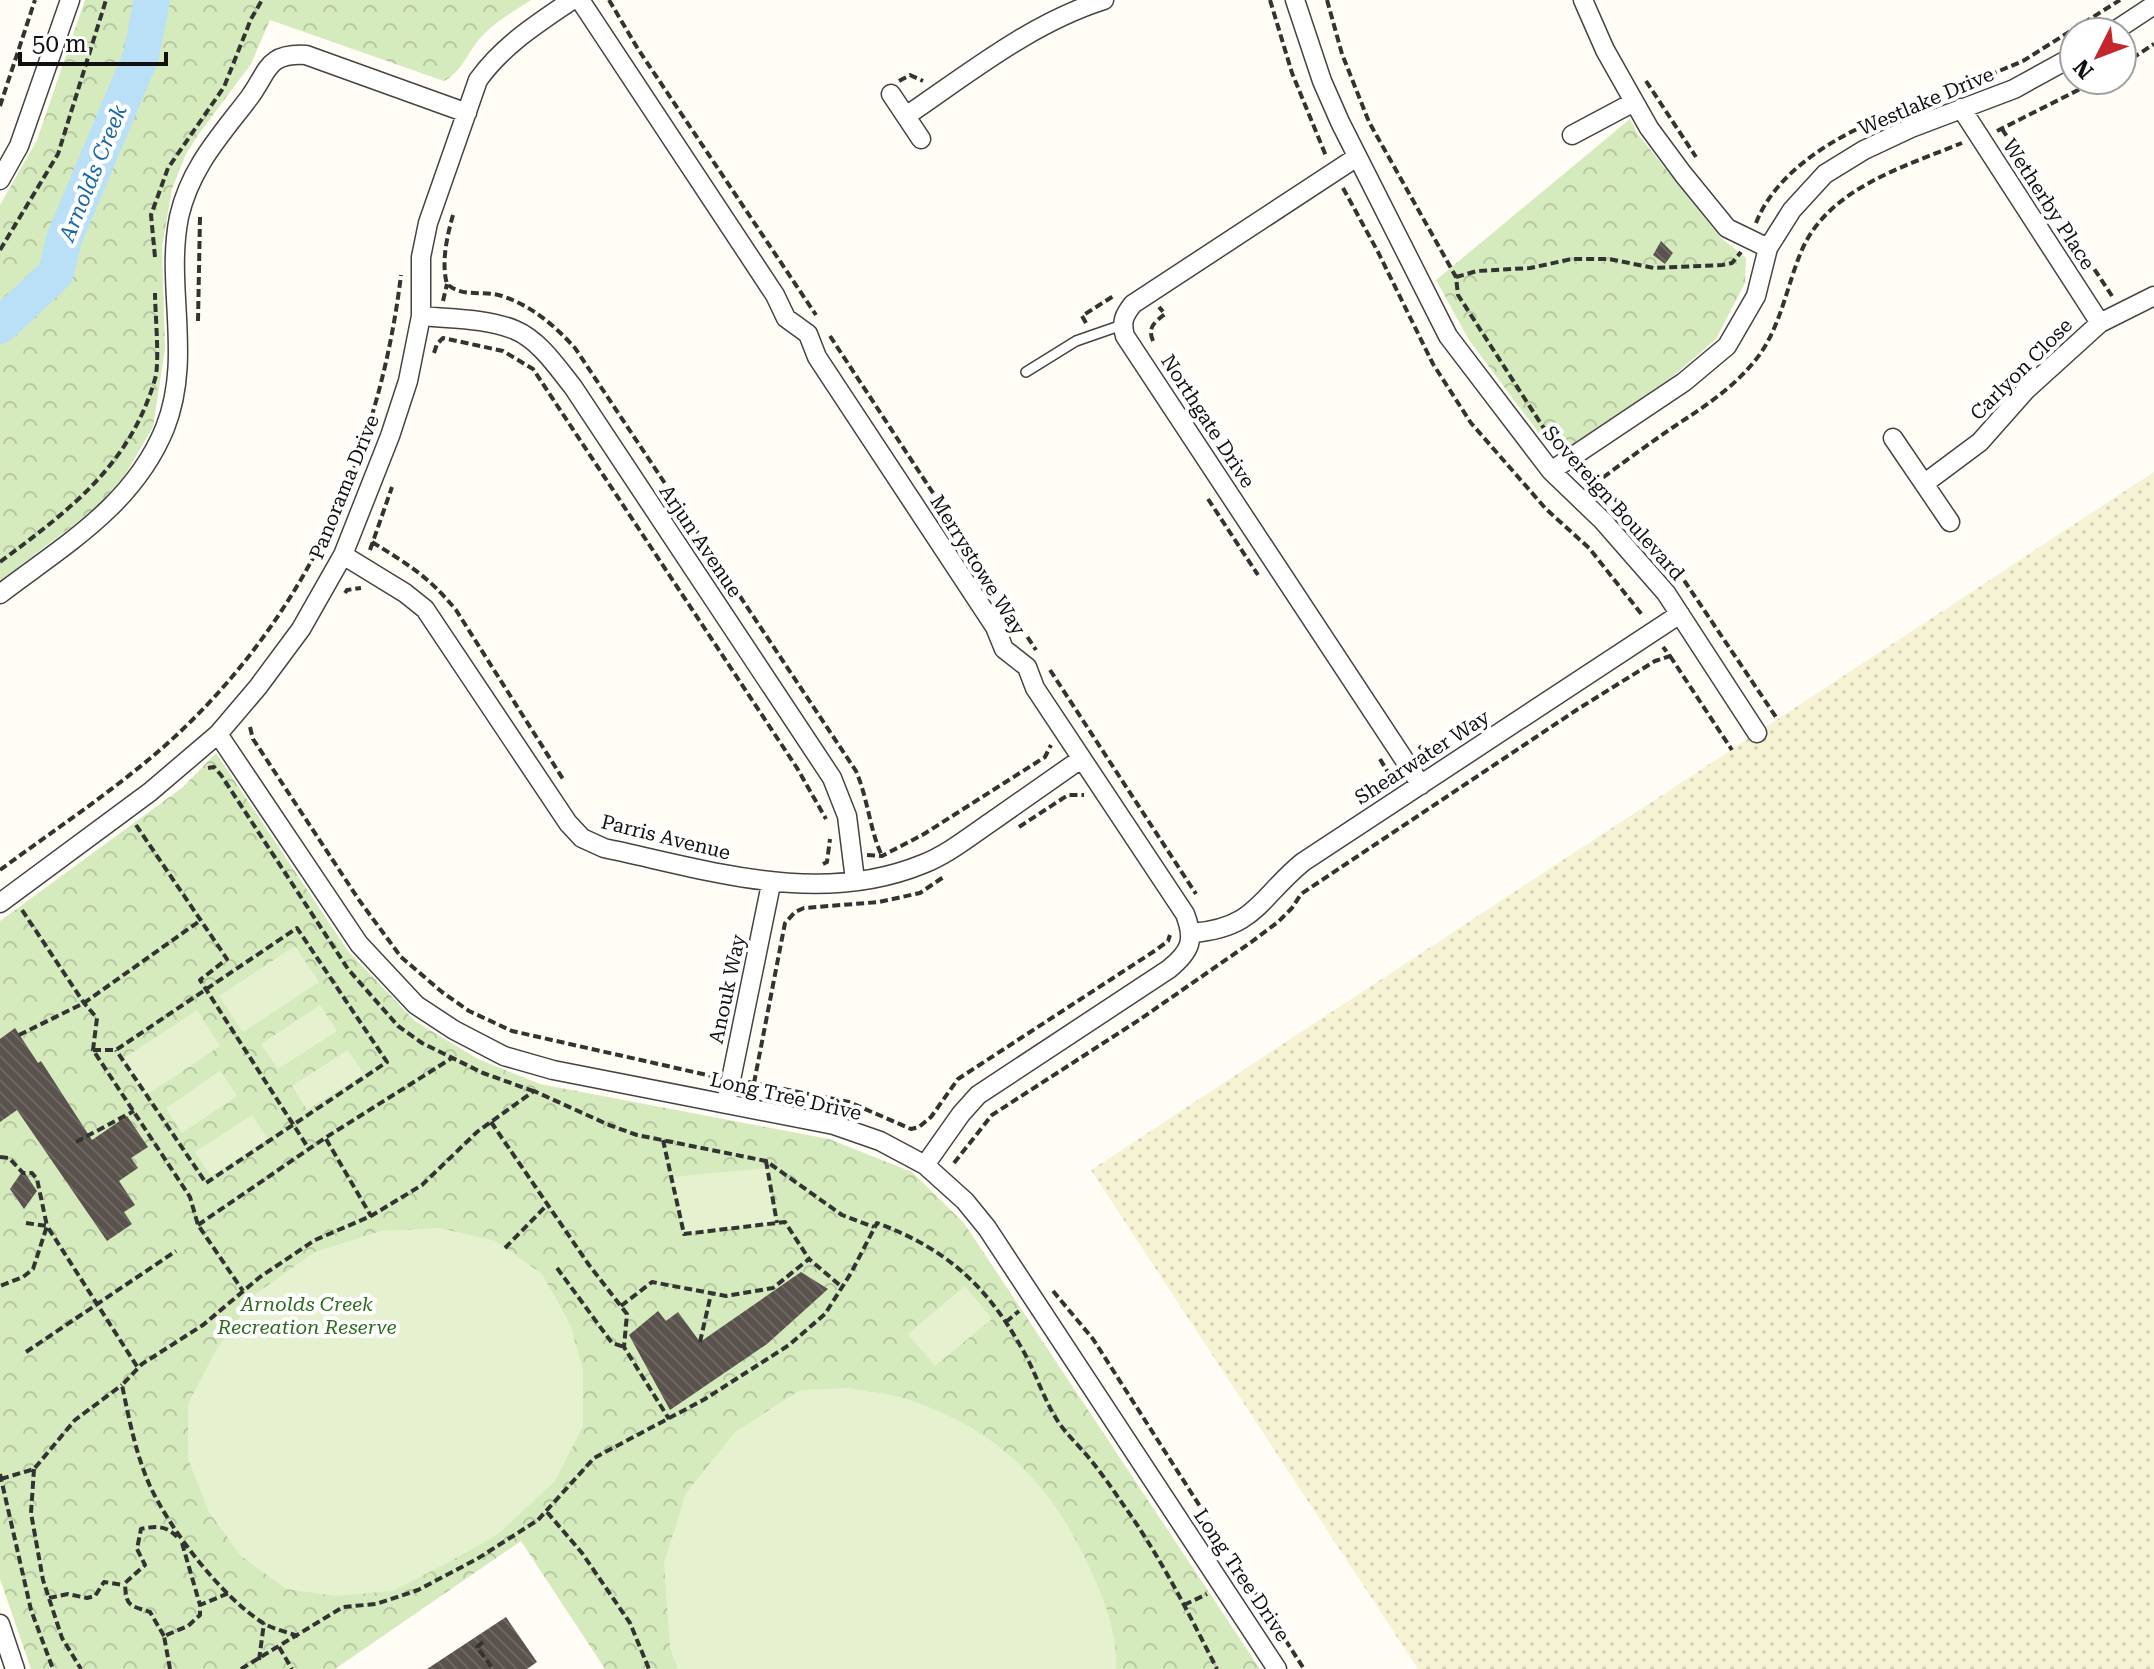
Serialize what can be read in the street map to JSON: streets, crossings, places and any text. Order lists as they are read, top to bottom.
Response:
{
  "streets": {
    "street": [
      "Westlake Drive",
      "Wetherby Place",
      "Carlyon Close",
      "Northgate Drive",
      "Panorama Drive",
      "Sovereign Boulevard",
      "Arjun Avenue",
      "Merrystowe Way",
      "Shearwater Way",
      "Parris Avenue",
      "Anouk Way",
      "Long Tree Drive"
    ]
  },
  "crossings": [
    ["Westlake Drive", "Wetherby Place"],
    ["Westlake Drive", "Sovereign Boulevard"],
    ["Wetherby Place", "Carlyon Close"],
    ["Northgate Drive", "Shearwater Way"],
    ["Panorama Drive", "Arjun Avenue"],
    ["Panorama Drive", "Parris Avenue"],
    ["Panorama Drive", "Long Tree Drive"],
    ["Sovereign Boulevard", "Shearwater Way"],
    ["Arjun Avenue", "Parris Avenue"],
    ["Merrystowe Way", "Shearwater Way"],
    ["Merrystowe Way", "Parris Avenue"],
    ["Parris Avenue", "Anouk Way"],
    ["Anouk Way", "Long Tree Drive"]
  ],
  "water": ["Arnolds Creek"],
  "parks": ["Arnolds Creek Recreation Reserve"],
  "scale_bar": "50 m",
  "north": "bottom left"
}
